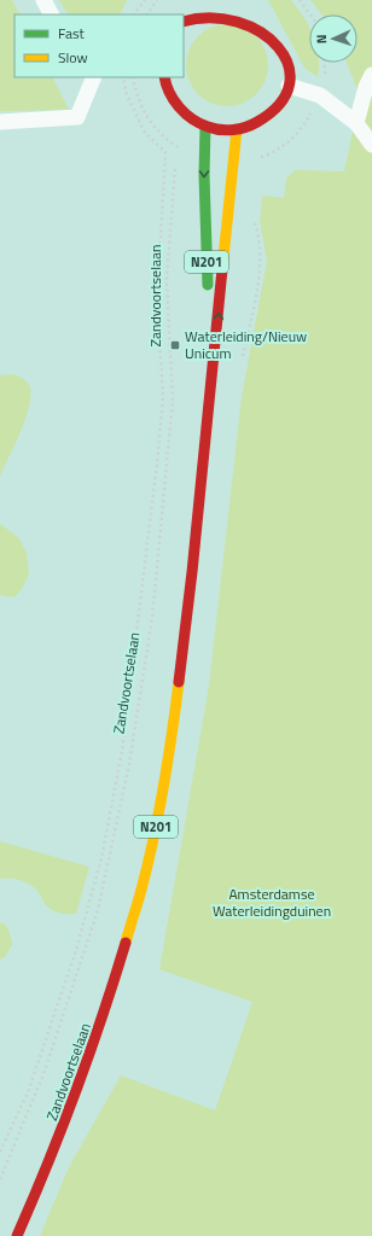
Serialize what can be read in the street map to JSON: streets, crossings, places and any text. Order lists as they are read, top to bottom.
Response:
{
  "streets": {
    "main road": ["N201", "Zandvoortselaan"]
  },
  "parks": ["Amsterdamse Waterleidingduinen"],
  "places": {
    "transit": ["Waterleiding/Nieuw Unicum"]
  },
  "legend": ["Fast", "Slow"],
  "north": "left"
}
